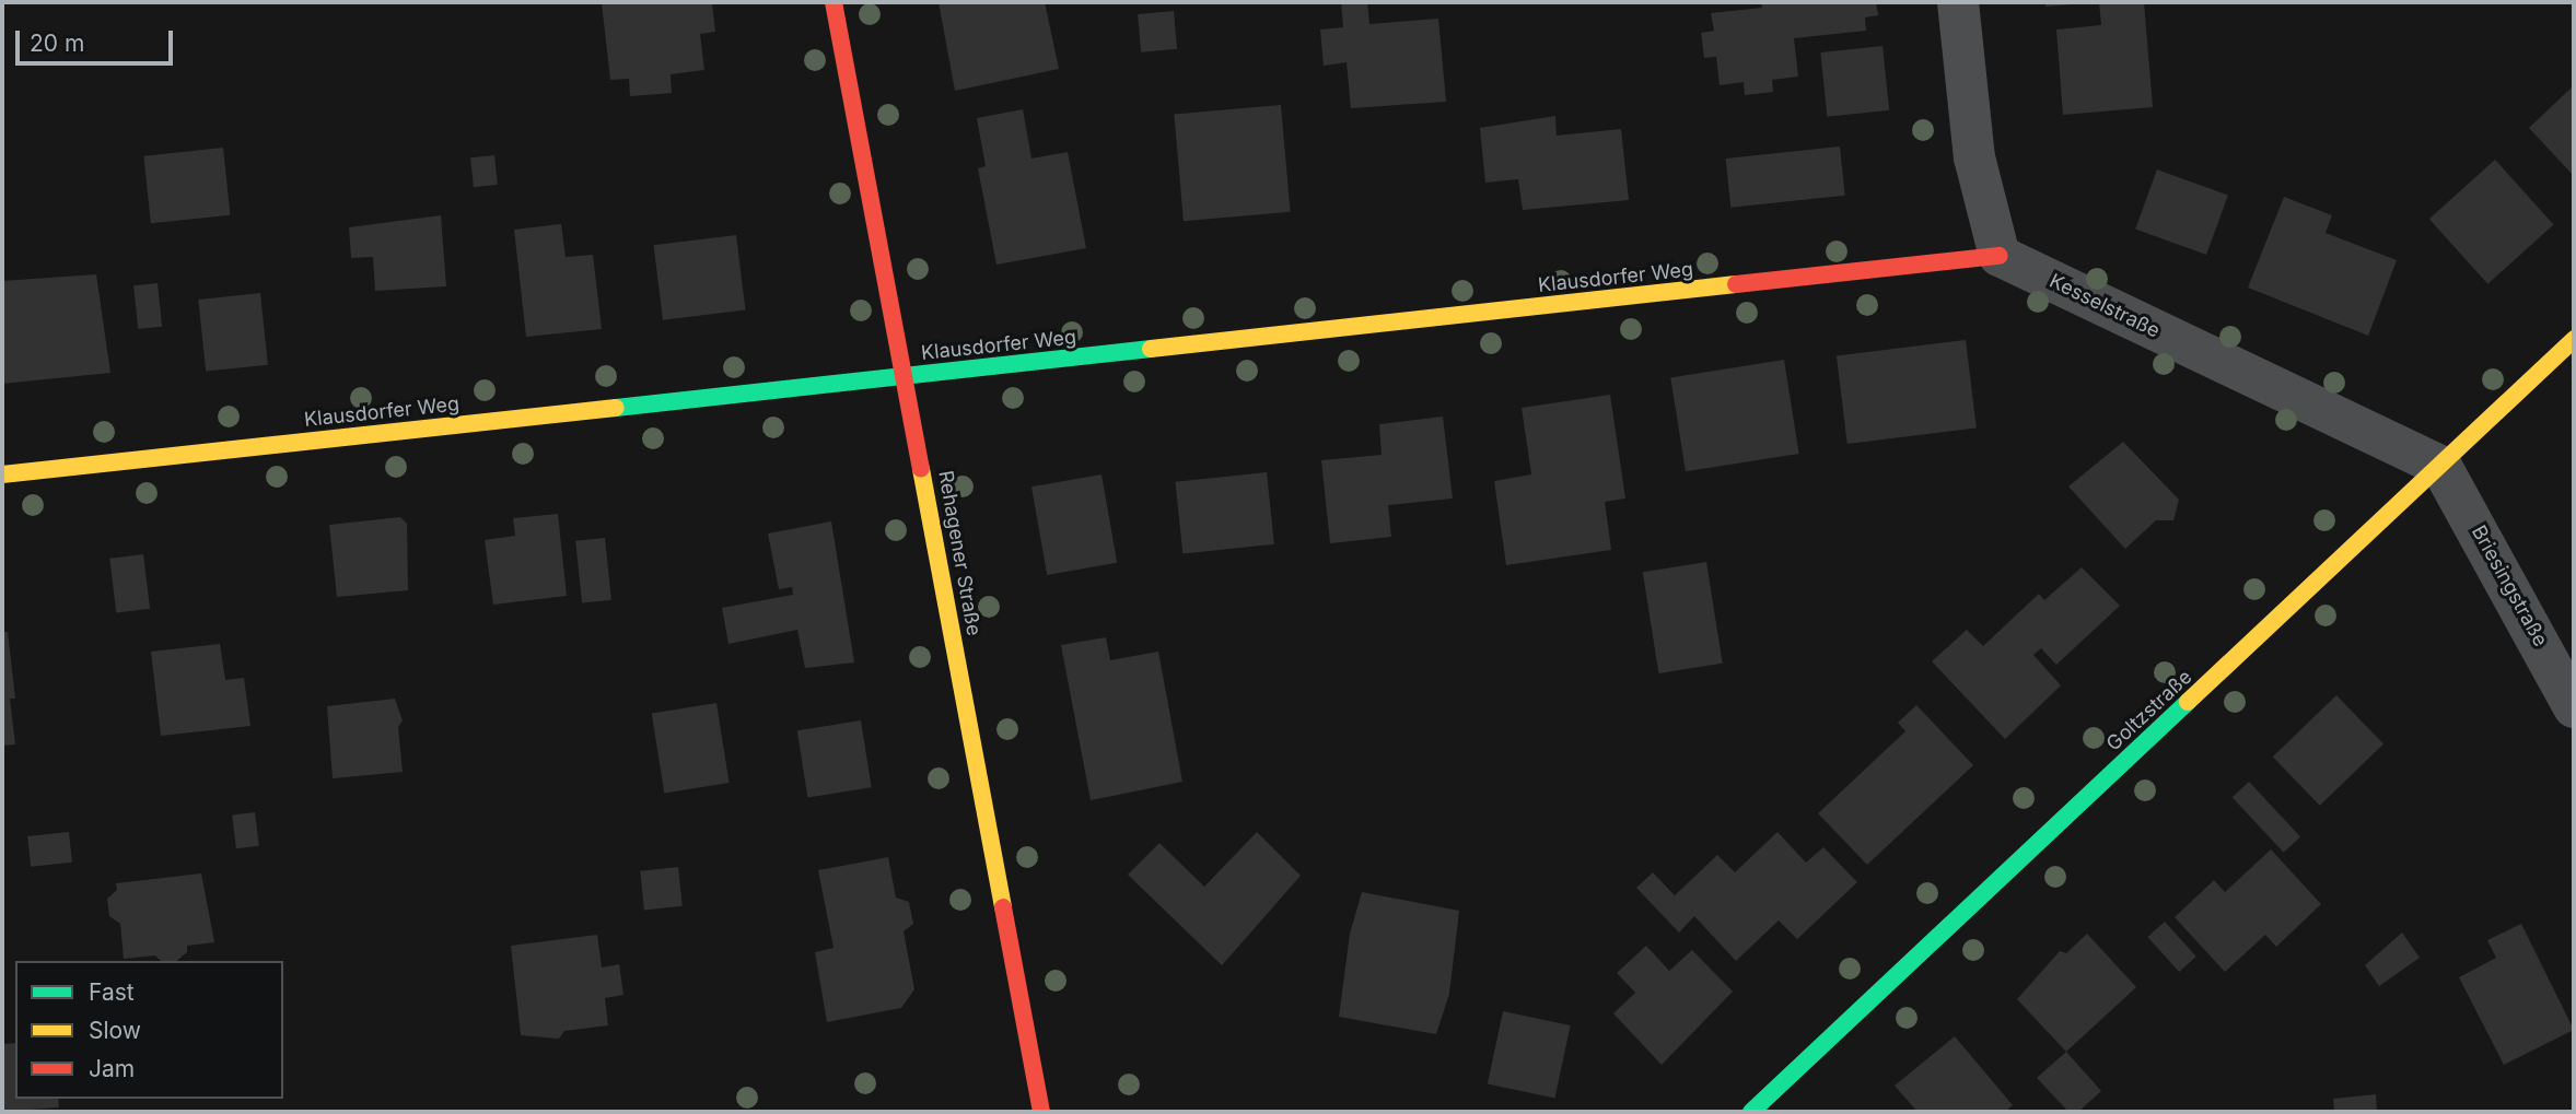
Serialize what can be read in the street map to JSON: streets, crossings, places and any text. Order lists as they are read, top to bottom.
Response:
{
  "streets": {
    "street": [
      "Klausdorfer Weg",
      "Kesselstraße",
      "Rehagener Straße",
      "Briesingstraße",
      "Goltzstraße"
    ]
  },
  "crossings": [
    ["Klausdorfer Weg", "Kesselstraße"],
    ["Klausdorfer Weg", "Rehagener Straße"],
    ["Kesselstraße", "Briesingstraße"],
    ["Kesselstraße", "Goltzstraße"],
    ["Briesingstraße", "Goltzstraße"]
  ],
  "legend": ["Fast", "Slow", "Jam"],
  "scale_bar": "20 m"
}
